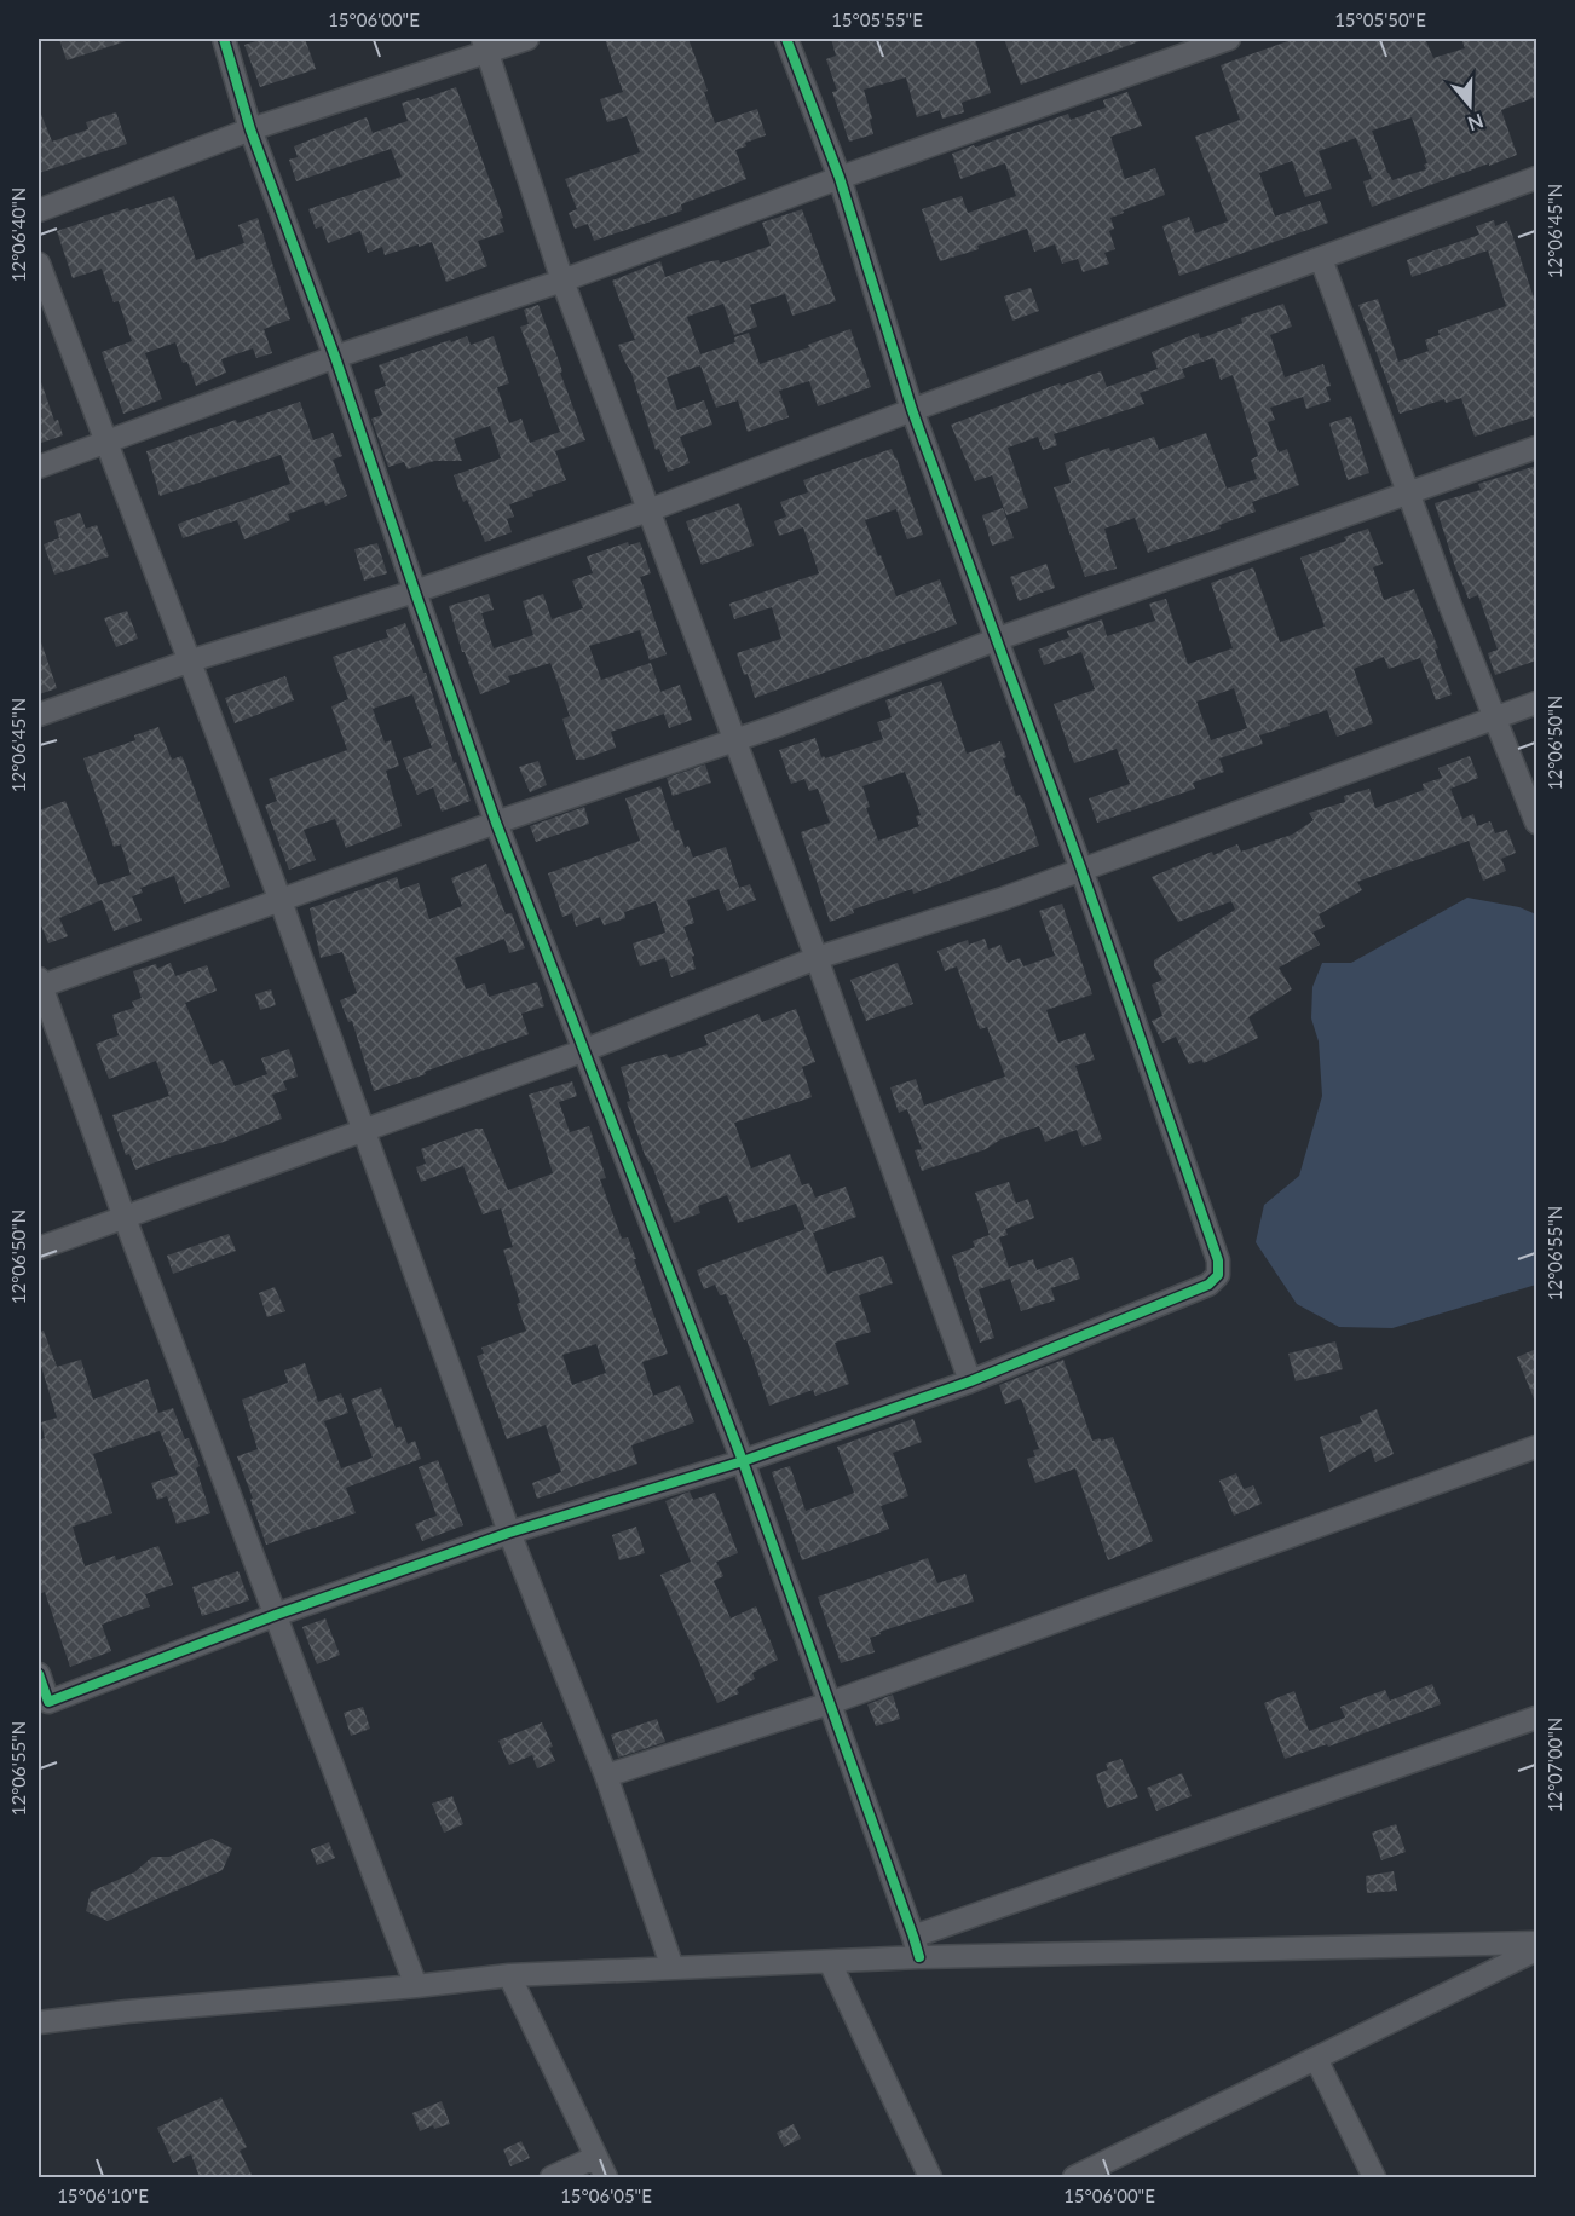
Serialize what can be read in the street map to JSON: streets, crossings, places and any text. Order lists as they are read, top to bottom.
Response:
{
  "north": "bottom",
  "coordinates": [
    "15°06'00\"E",
    "15°05'55\"E",
    "15°05'50\"E",
    "12°06'45\"N",
    "12°06'40\"N",
    "12°06'50\"N",
    "12°06'55\"N",
    "12°07'00\"N",
    "15°06'10\"E",
    "15°06'05\"E"
  ]
}
